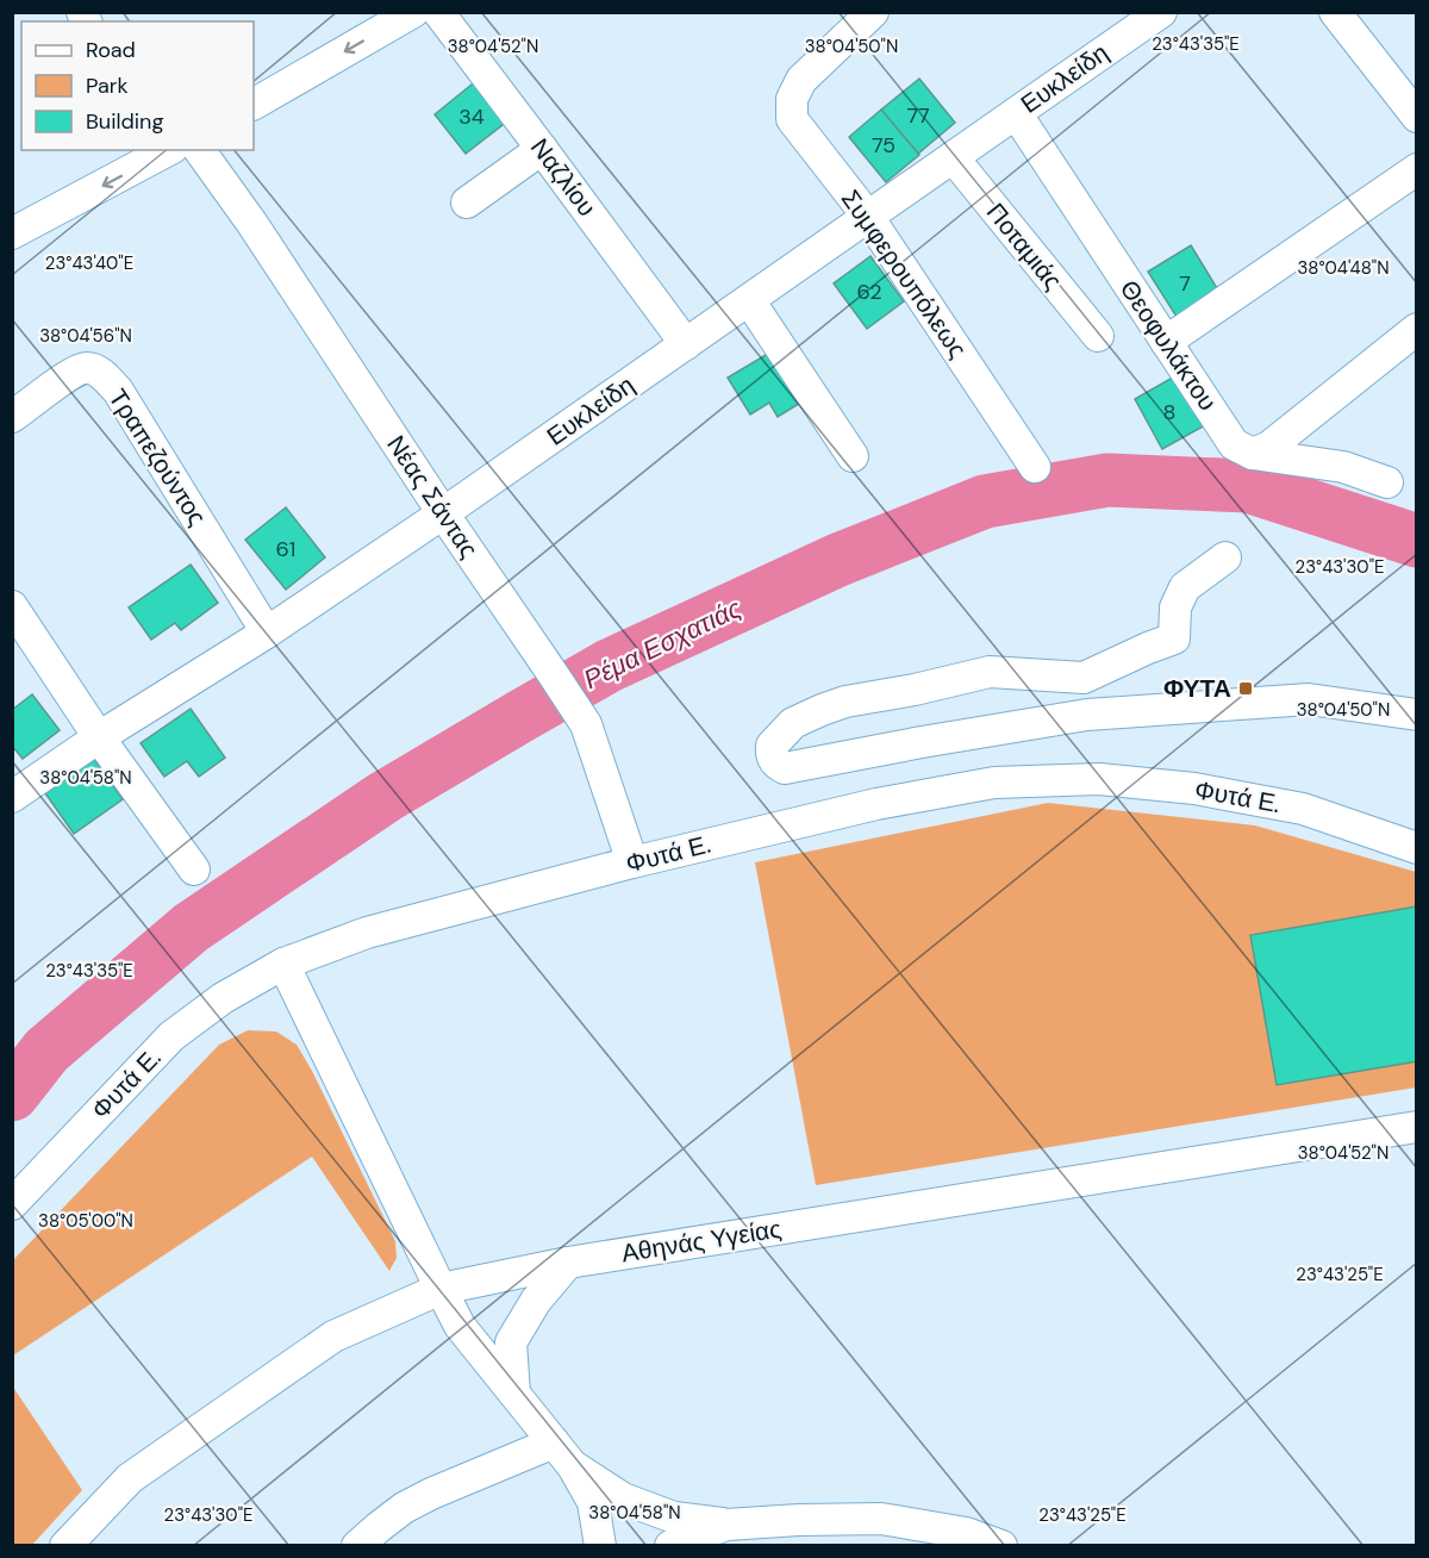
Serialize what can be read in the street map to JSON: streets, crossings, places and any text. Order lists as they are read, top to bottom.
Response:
{
  "streets": {
    "street": [
      "Ευκλείδη",
      "Ναζλίου",
      "Ποταμιάς",
      "Συμφερουπόλεως",
      "Θεοφυλάκτου",
      "Τραπεζούντος",
      "Νέας Σάντας",
      "Φυτά Ε.",
      "Αθηνάς Υγείας"
    ]
  },
  "crossings": [
    ["Ευκλείδη", "Ναζλίου"],
    ["Ευκλείδη", "Ποταμιάς"],
    ["Ευκλείδη", "Συμφερουπόλεως"],
    ["Ευκλείδη", "Θεοφυλάκτου"],
    ["Ευκλείδη", "Τραπεζούντος"],
    ["Ευκλείδη", "Νέας Σάντας"],
    ["Νέας Σάντας", "Φυτά Ε."]
  ],
  "water": ["Ρέμα Εσχατιάς"],
  "places": {
    "transit": ["ΦΥΤΑ"]
  },
  "house_numbers": [
    "77",
    "34",
    "75",
    "7",
    "62",
    "8",
    "61"
  ],
  "legend": ["Road", "Park", "Building"],
  "coordinates": [
    "23°43'35\"E",
    "38°04'52\"N",
    "38°04'50\"N",
    "23°43'40\"E",
    "38°04'48\"N",
    "38°04'56\"N",
    "23°43'30\"E",
    "38°04'58\"N",
    "38°05'00\"N",
    "23°43'25\"E"
  ]
}
